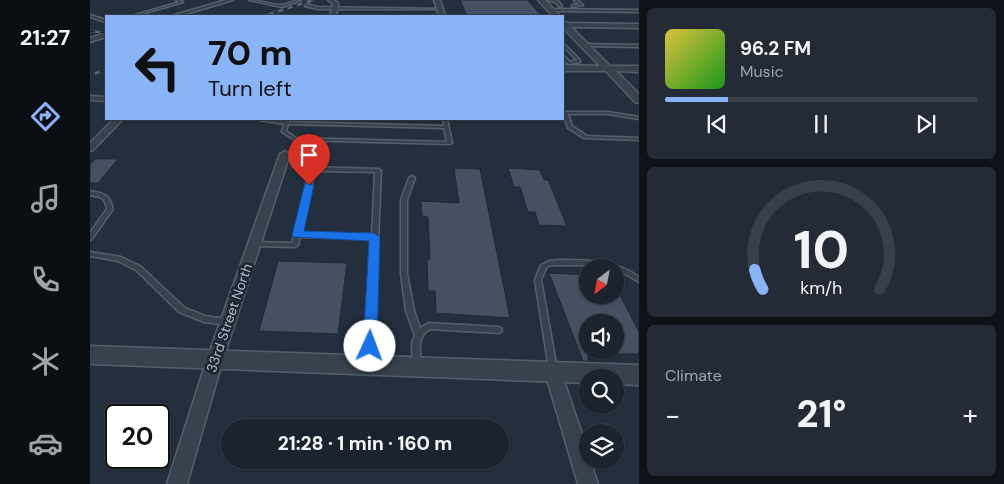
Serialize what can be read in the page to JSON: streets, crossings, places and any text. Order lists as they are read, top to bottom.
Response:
{
  "streets": {
    "street": ["33rd Street North"]
  },
  "north": "bottom left",
  "page": {
    "tabs": "21:27",
    "turn": ["70 m", "Turn left"],
    "song": ["96.2 FM", "Music"],
    "tile": "Climate",
    "heat": ["−", "21°", "+"],
    "limit": "20",
    "trip": "21:28 · 1 min · 160 m",
    "gauge": ["10", "km/h"]
  }
}
